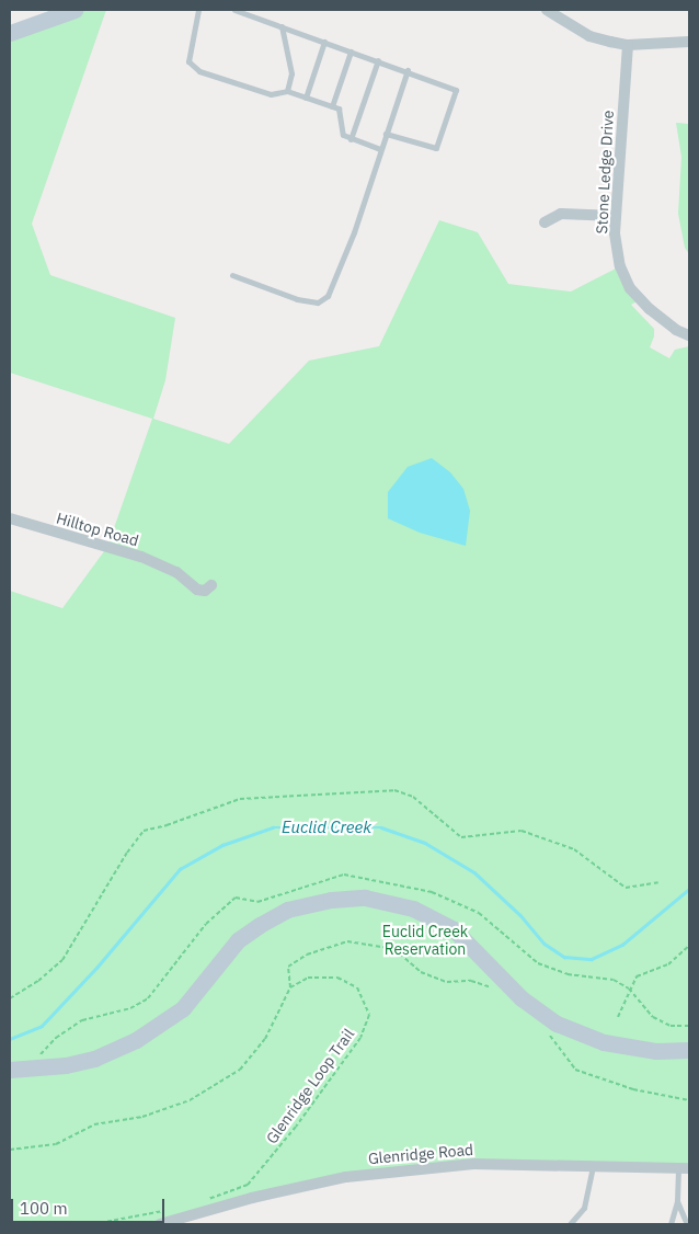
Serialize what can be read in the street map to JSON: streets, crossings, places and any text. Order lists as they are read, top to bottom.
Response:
{
  "streets": {
    "street": ["Stone Ledge Drive", "Hilltop Road", "Glenridge Road"],
    "path": ["Glenridge Loop Trail"]
  },
  "water": ["Euclid Creek"],
  "parks": ["Euclid Creek Reservation"],
  "scale_bar": "100 m"
}
